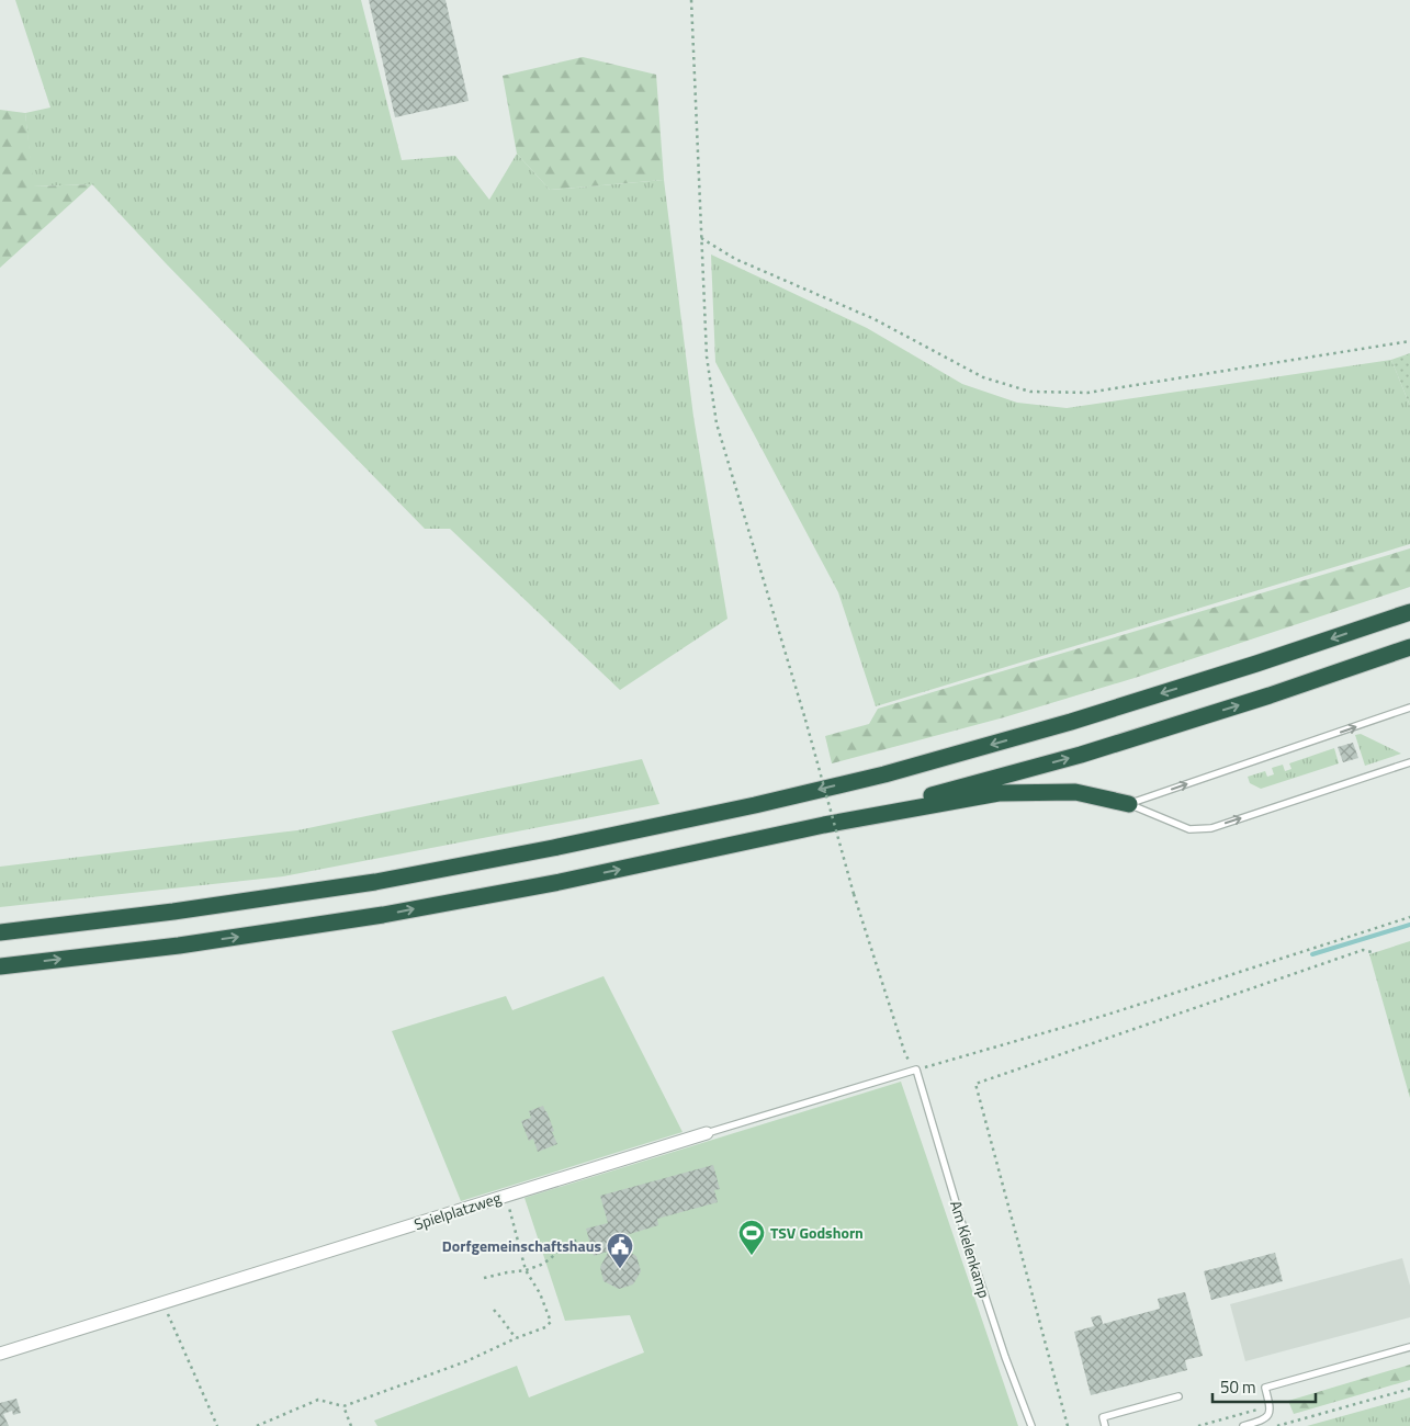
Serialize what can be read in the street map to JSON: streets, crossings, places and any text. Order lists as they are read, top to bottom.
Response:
{
  "streets": {
    "street": ["Spielplatzweg"],
    "lane": ["Am Kielenkamp"]
  },
  "crossings": [
    ["Spielplatzweg", "Am Kielenkamp"]
  ],
  "places": {
    "sports": ["TSV Godshorn"],
    "public building": ["Dorfgemeinschaftshaus"]
  },
  "scale_bar": "50 m"
}
